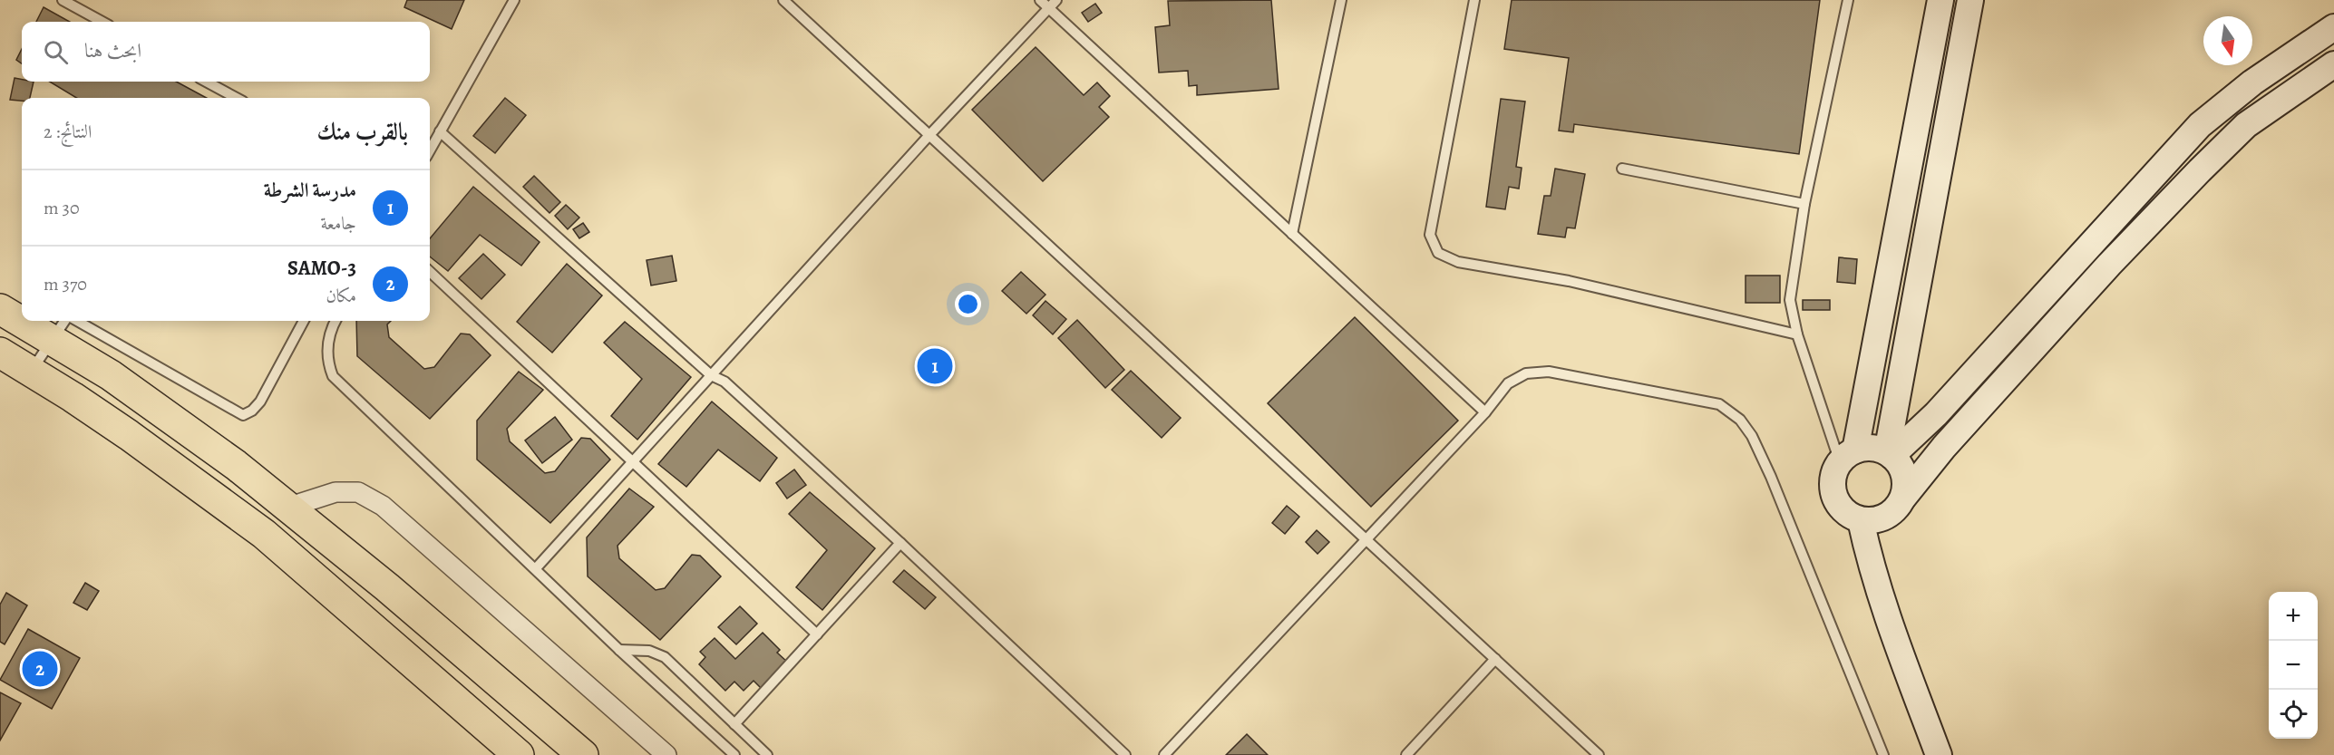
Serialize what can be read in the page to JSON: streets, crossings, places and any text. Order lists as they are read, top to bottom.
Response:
{
  "north": "bottom",
  "page": {
    "search": "ابحث هنا",
    "heading": ["بالقرب منك", "النتائج: 2"],
    "list": [
      {
        "mark": "1",
        "name": "مدرسة الشرطة",
        "note": "جامعة",
        "value": "30 m"
      },
      {
        "mark": "2",
        "name": "SAMO-3",
        "note": "مكان",
        "value": "370 m"
      }
    ],
    "pins": ["1", "2"],
    "map_buttons": ["+", "−"]
  }
}
